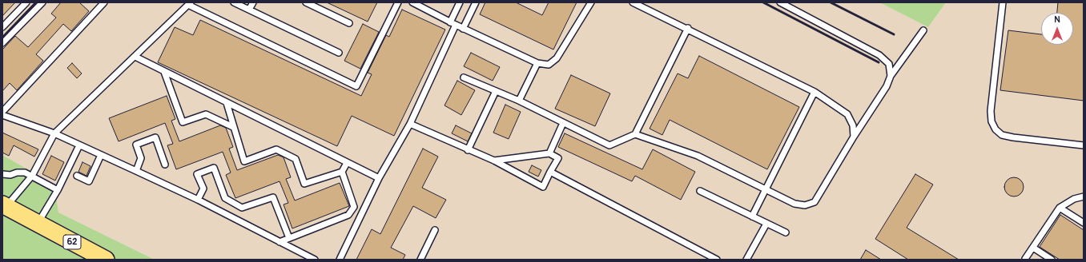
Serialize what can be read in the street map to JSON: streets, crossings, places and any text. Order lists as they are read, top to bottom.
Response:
{
  "streets": {
    "main road": ["62"]
  },
  "north": "top"
}
